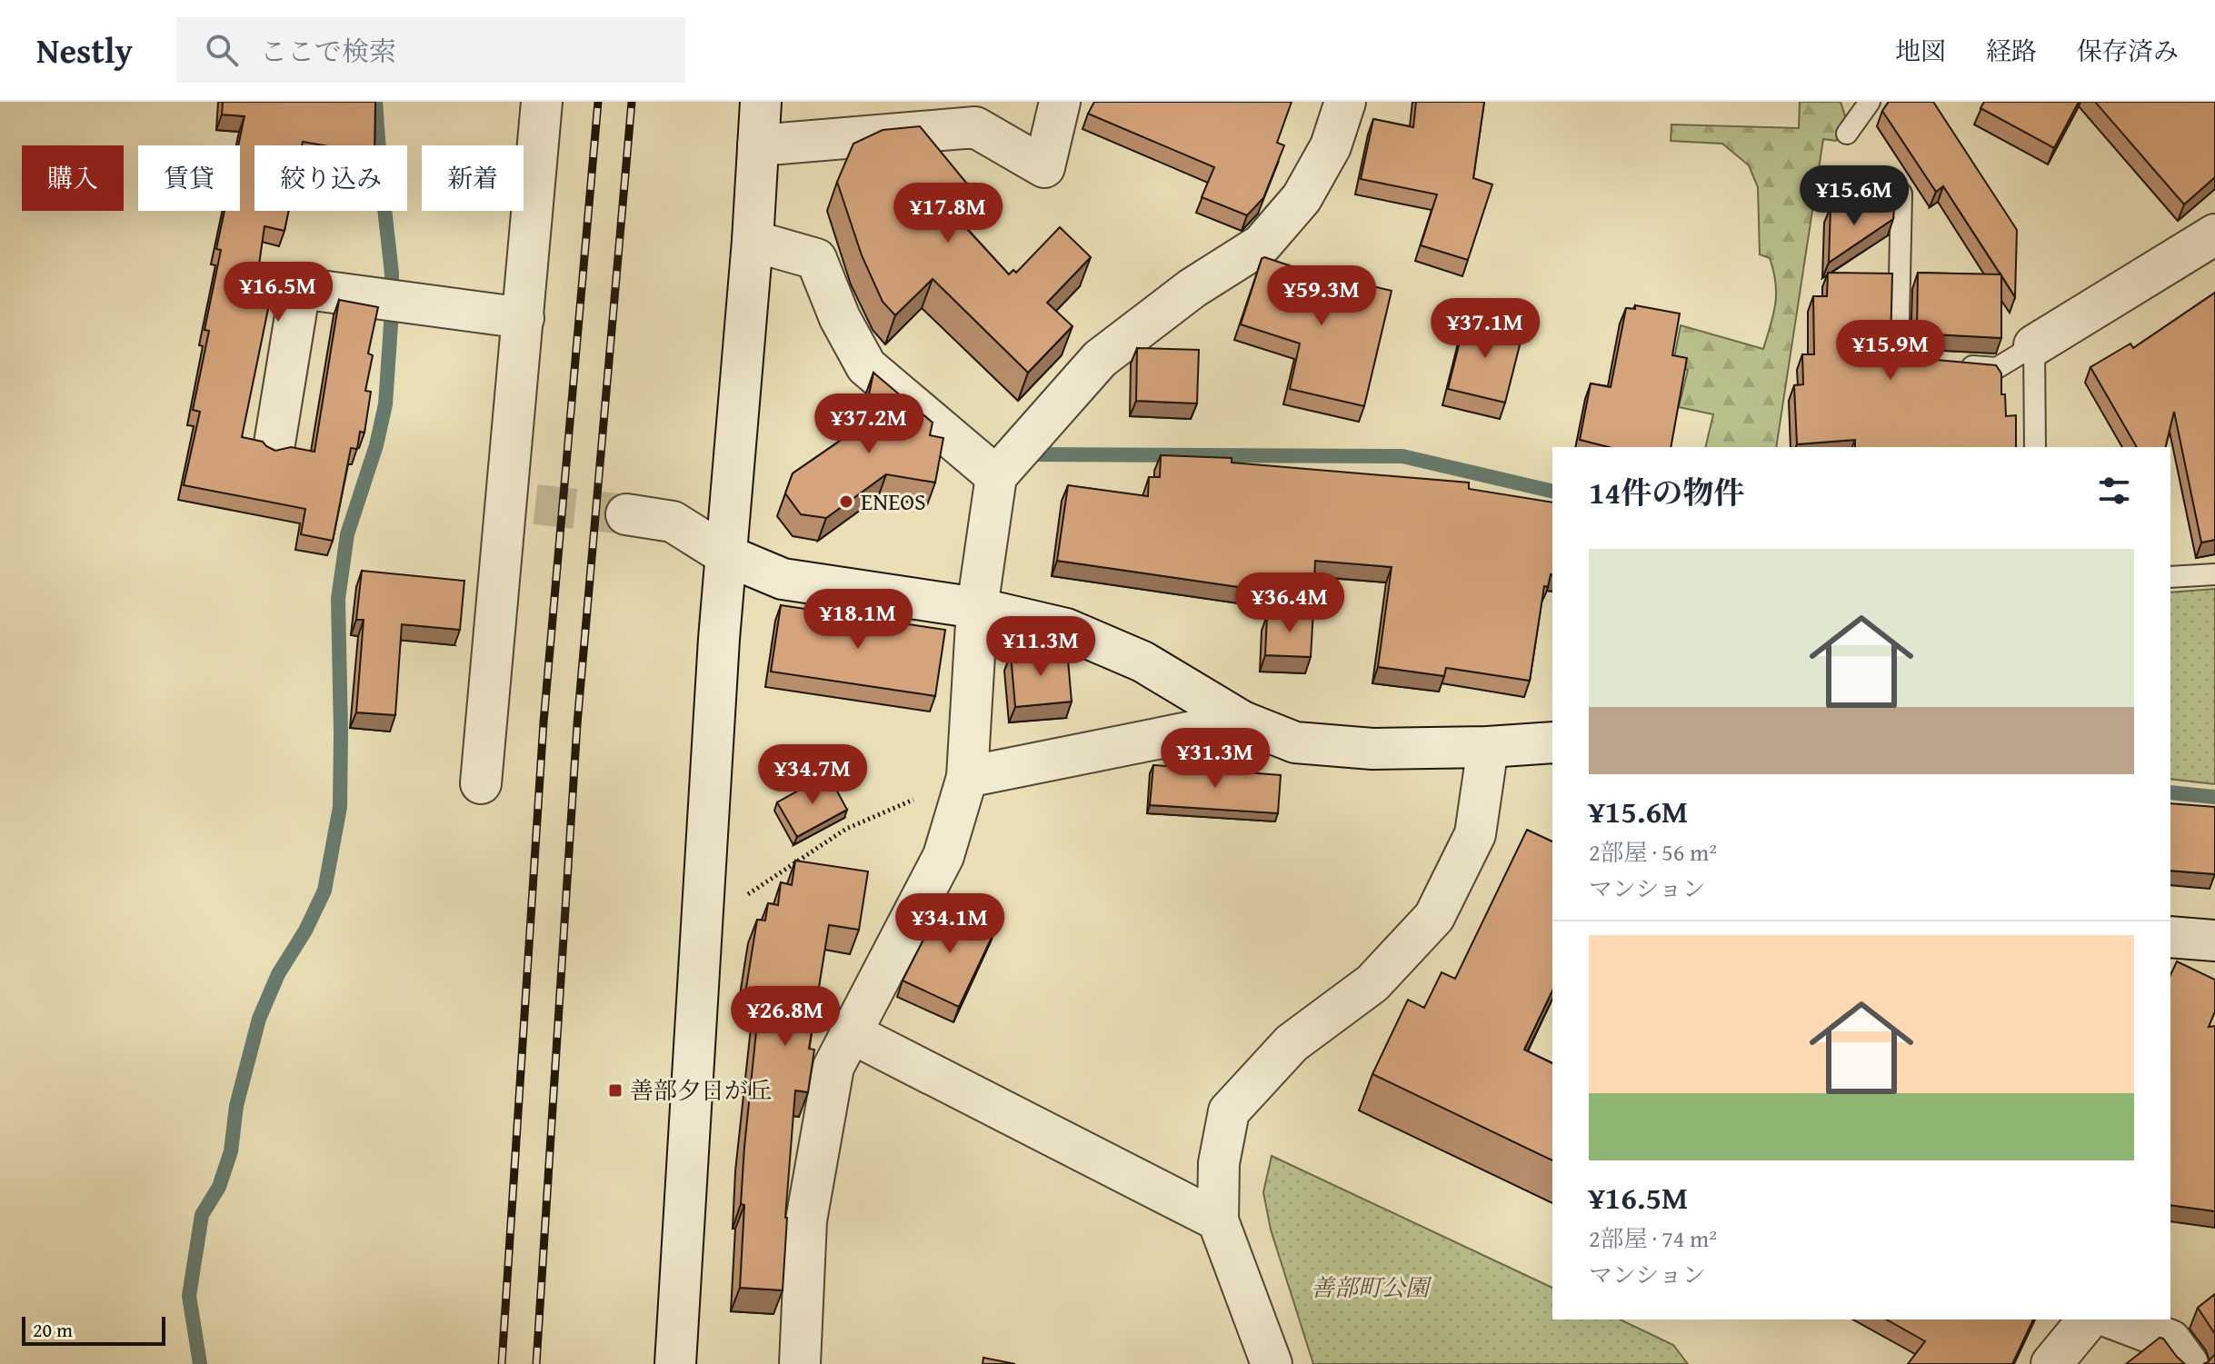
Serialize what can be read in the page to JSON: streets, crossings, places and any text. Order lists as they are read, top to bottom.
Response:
{
  "parks": ["善部町公園"],
  "places": {
    "other": ["ENEOS"],
    "transit": ["善部夕日が丘"]
  },
  "scale_bar": "20 m",
  "page": {
    "header": "Nestly",
    "search": "ここで検索",
    "nav": ["地図", "経路", "保存済み"],
    "chip": [
      "購入",
      "賃貸",
      "絞り込み",
      "新着"
    ],
    "price": [
      "¥15.6M",
      "¥17.8M",
      "¥16.5M",
      "¥59.3M",
      "¥37.1M",
      "¥15.9M",
      "¥37.2M",
      "¥36.4M",
      "¥18.1M",
      "¥11.3M",
      "¥31.3M",
      "¥34.7M",
      "¥34.1M",
      "¥26.8M"
    ],
    "heading": "14件の物件",
    "list": [
      {
        "name": "¥15.6M",
        "note": "2部屋 · 56 m² · マンション"
      },
      {
        "name": "¥16.5M",
        "note": "2部屋 · 74 m² · マンション"
      }
    ],
    "scale": "20 m"
  }
}
